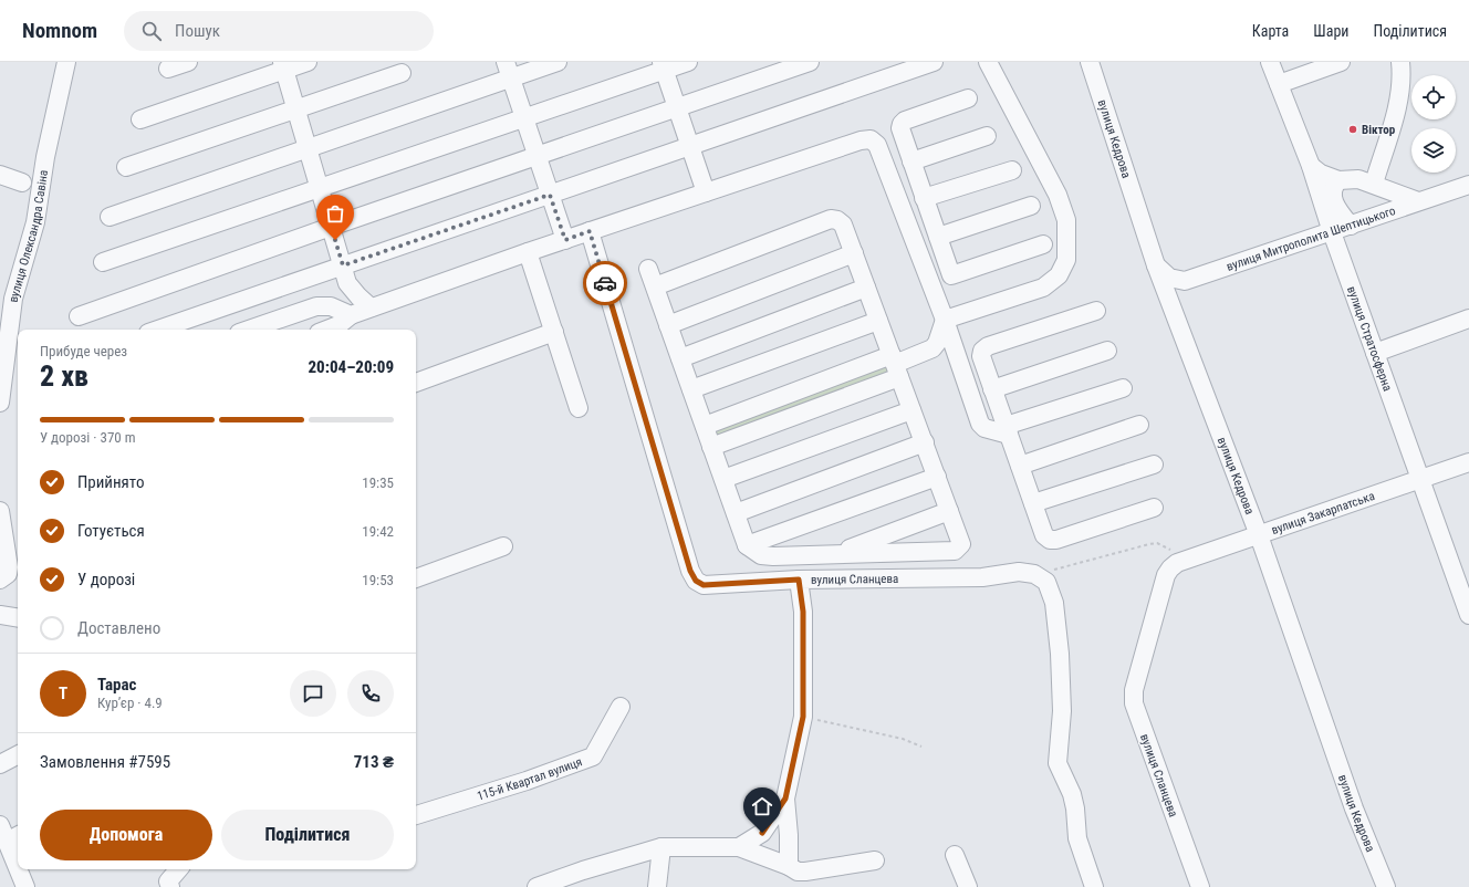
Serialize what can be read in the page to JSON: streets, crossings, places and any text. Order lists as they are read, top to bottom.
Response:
{
  "streets": {
    "street": [
      "вулиця Кедрова",
      "вулиця Олександра Савіна",
      "вулиця Митрополита Шептицького",
      "вулиця Стратосферна",
      "вулиця Закарпатська",
      "вулиця Сланцева",
      "115-й Квартал вулиця"
    ]
  },
  "crossings": [
    ["вулиця Кедрова", "вулиця Митрополита Шептицького"],
    ["вулиця Кедрова", "вулиця Закарпатська"],
    ["вулиця Митрополита Шептицького", "вулиця Стратосферна"],
    ["вулиця Стратосферна", "вулиця Закарпатська"],
    ["вулиця Закарпатська", "вулиця Сланцева"]
  ],
  "places": ["Віктор"],
  "page": {
    "header": "Nomnom",
    "search": "Пошук",
    "nav": ["Карта", "Шари", "Поділитися"],
    "heading": ["2 хв", "Прибуде через", "20:04–20:09"],
    "panel": [
      "Тарас",
      "Кур’єр · 4.9",
      "Замовлення #7595",
      "713 ₴"
    ],
    "bar": "У дорозі · 370 m",
    "list": [
      ["Прийнято", "19:35"],
      ["Готується", "19:42"],
      ["У дорозі", "19:53"],
      "Доставлено"
    ],
    "round": "Т",
    "buttons": ["Допомога", "Поділитися"]
  }
}
